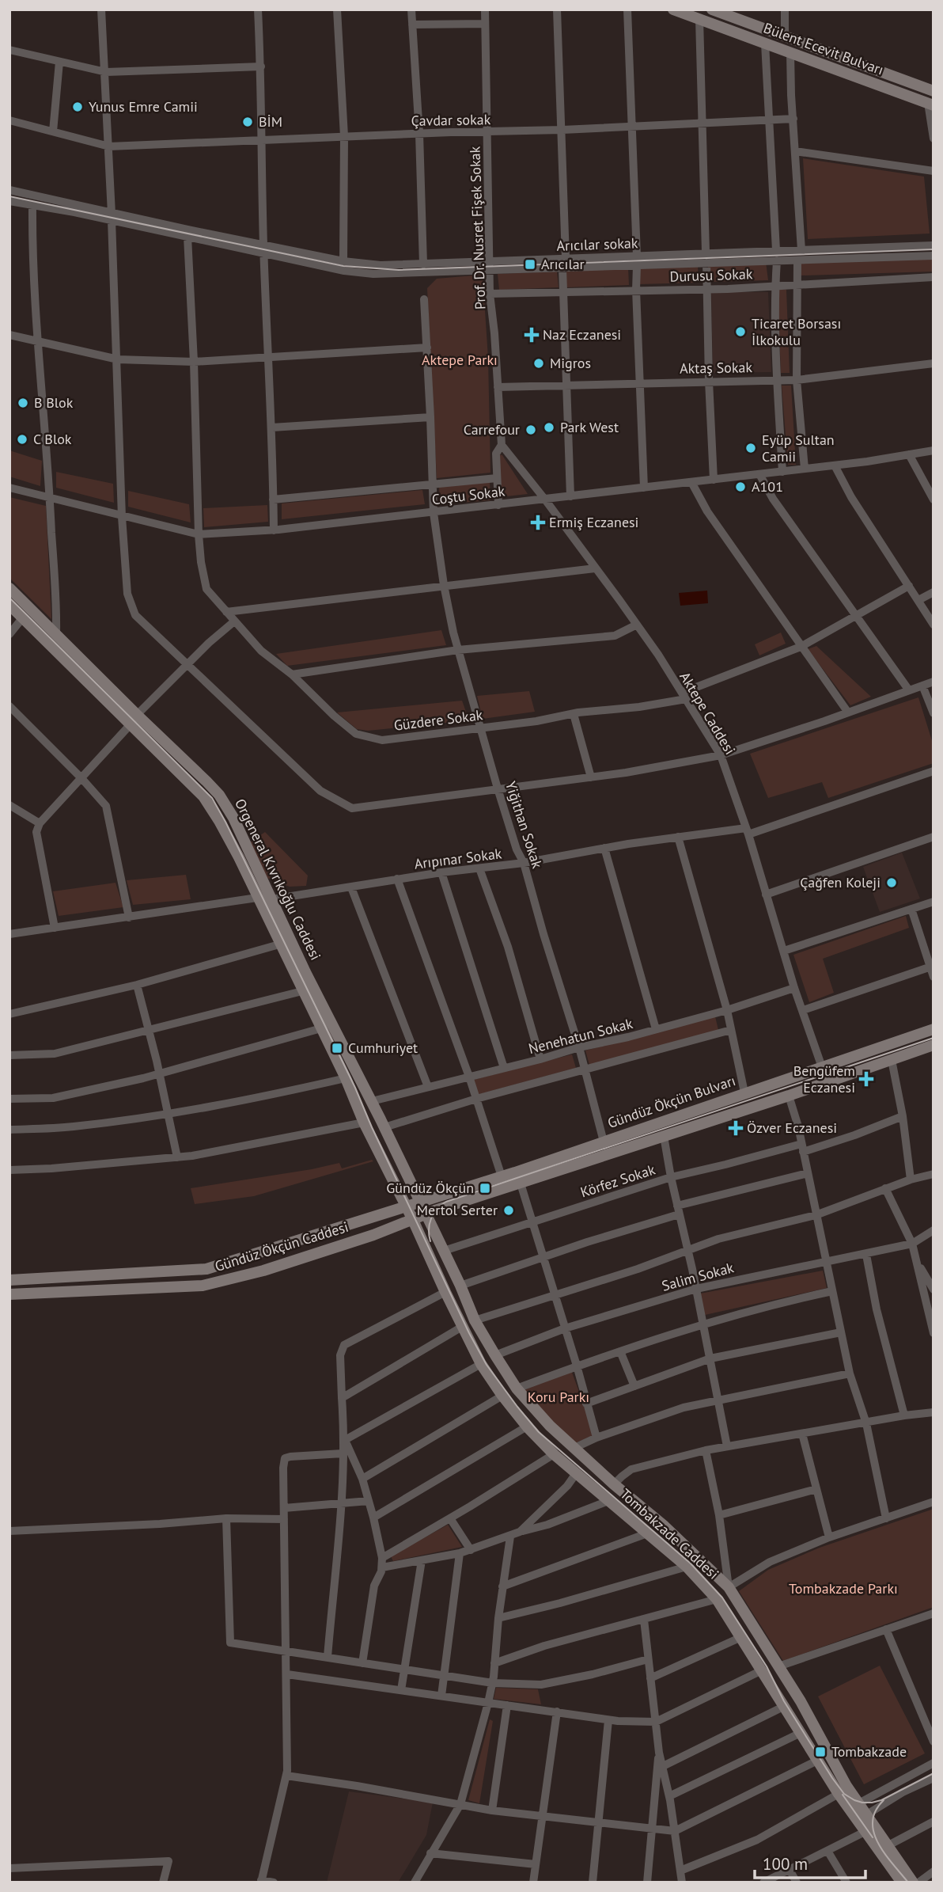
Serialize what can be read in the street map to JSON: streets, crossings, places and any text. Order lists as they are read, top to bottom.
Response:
{
  "streets": {
    "main road": [
      "Bülent Ecevit Bulvarı",
      "Orgeneral Kıvrıkoğlu Caddesi",
      "Gündüz Ökçün Bulvarı",
      "Gündüz Ökçün Caddesi",
      "Tombakzade Caddesi"
    ],
    "street": [
      "Çavdar sokak",
      "Prof. Dr. Nusret Fişek Sokak",
      "Arıcılar sokak",
      "Durusu Sokak",
      "Aktaş Sokak",
      "Coştu Sokak",
      "Aktepe Caddesi",
      "Güzdere Sokak",
      "Yiğithan Sokak",
      "Arıpınar Sokak",
      "Nenehatun Sokak",
      "Körfez Sokak",
      "Salim Sokak"
    ]
  },
  "crossings": [
    ["Çavdar sokak", "Prof. Dr. Nusret Fişek Sokak"],
    ["Prof. Dr. Nusret Fişek Sokak", "Arıcılar sokak"],
    ["Prof. Dr. Nusret Fişek Sokak", "Durusu Sokak"],
    ["Prof. Dr. Nusret Fişek Sokak", "Aktaş Sokak"],
    ["Prof. Dr. Nusret Fişek Sokak", "Coştu Sokak"],
    ["Prof. Dr. Nusret Fişek Sokak", "Aktepe Caddesi"],
    ["Coştu Sokak", "Aktepe Caddesi"],
    ["Coştu Sokak", "Güzdere Sokak"],
    ["Coştu Sokak", "Yiğithan Sokak"],
    ["Aktepe Caddesi", "Güzdere Sokak"],
    ["Aktepe Caddesi", "Arıpınar Sokak"],
    ["Aktepe Caddesi", "Nenehatun Sokak"],
    ["Aktepe Caddesi", "Gündüz Ökçün Bulvarı"],
    ["Güzdere Sokak", "Yiğithan Sokak"],
    ["Yiğithan Sokak", "Arıpınar Sokak"],
    ["Yiğithan Sokak", "Nenehatun Sokak"],
    ["Yiğithan Sokak", "Gündüz Ökçün Bulvarı"],
    ["Arıpınar Sokak", "Orgeneral Kıvrıkoğlu Caddesi"],
    ["Orgeneral Kıvrıkoğlu Caddesi", "Nenehatun Sokak"],
    ["Orgeneral Kıvrıkoğlu Caddesi", "Gündüz Ökçün Bulvarı"],
    ["Orgeneral Kıvrıkoğlu Caddesi", "Körfez Sokak"],
    ["Orgeneral Kıvrıkoğlu Caddesi", "Gündüz Ökçün Caddesi"],
    ["Orgeneral Kıvrıkoğlu Caddesi", "Tombakzade Caddesi"],
    ["Gündüz Ökçün Bulvarı", "Gündüz Ökçün Caddesi"],
    ["Körfez Sokak", "Tombakzade Caddesi"],
    ["Gündüz Ökçün Caddesi", "Tombakzade Caddesi"],
    ["Salim Sokak", "Tombakzade Caddesi"]
  ],
  "parks": ["Aktepe Parkı", "Koru Parkı", "Tombakzade Parkı"],
  "places": {
    "other": [
      "Yunus Emre Camii",
      "BİM",
      "Ticaret Borsası İlkokulu",
      "Migros",
      "B Blok",
      "Park West",
      "Carrefour",
      "C Blok",
      "Eyüp Sultan Camii",
      "A101",
      "Çağfen Koleji",
      "Mertol Serter"
    ],
    "transit": [
      "Arıcılar",
      "Cumhuriyet",
      "Gündüz Ökçün",
      "Tombakzade"
    ],
    "health": [
      "Naz Eczanesi",
      "Ermiş Eczanesi",
      "Bengüfem Eczanesi",
      "Özver Eczanesi"
    ]
  },
  "scale_bar": "100 m"
}
